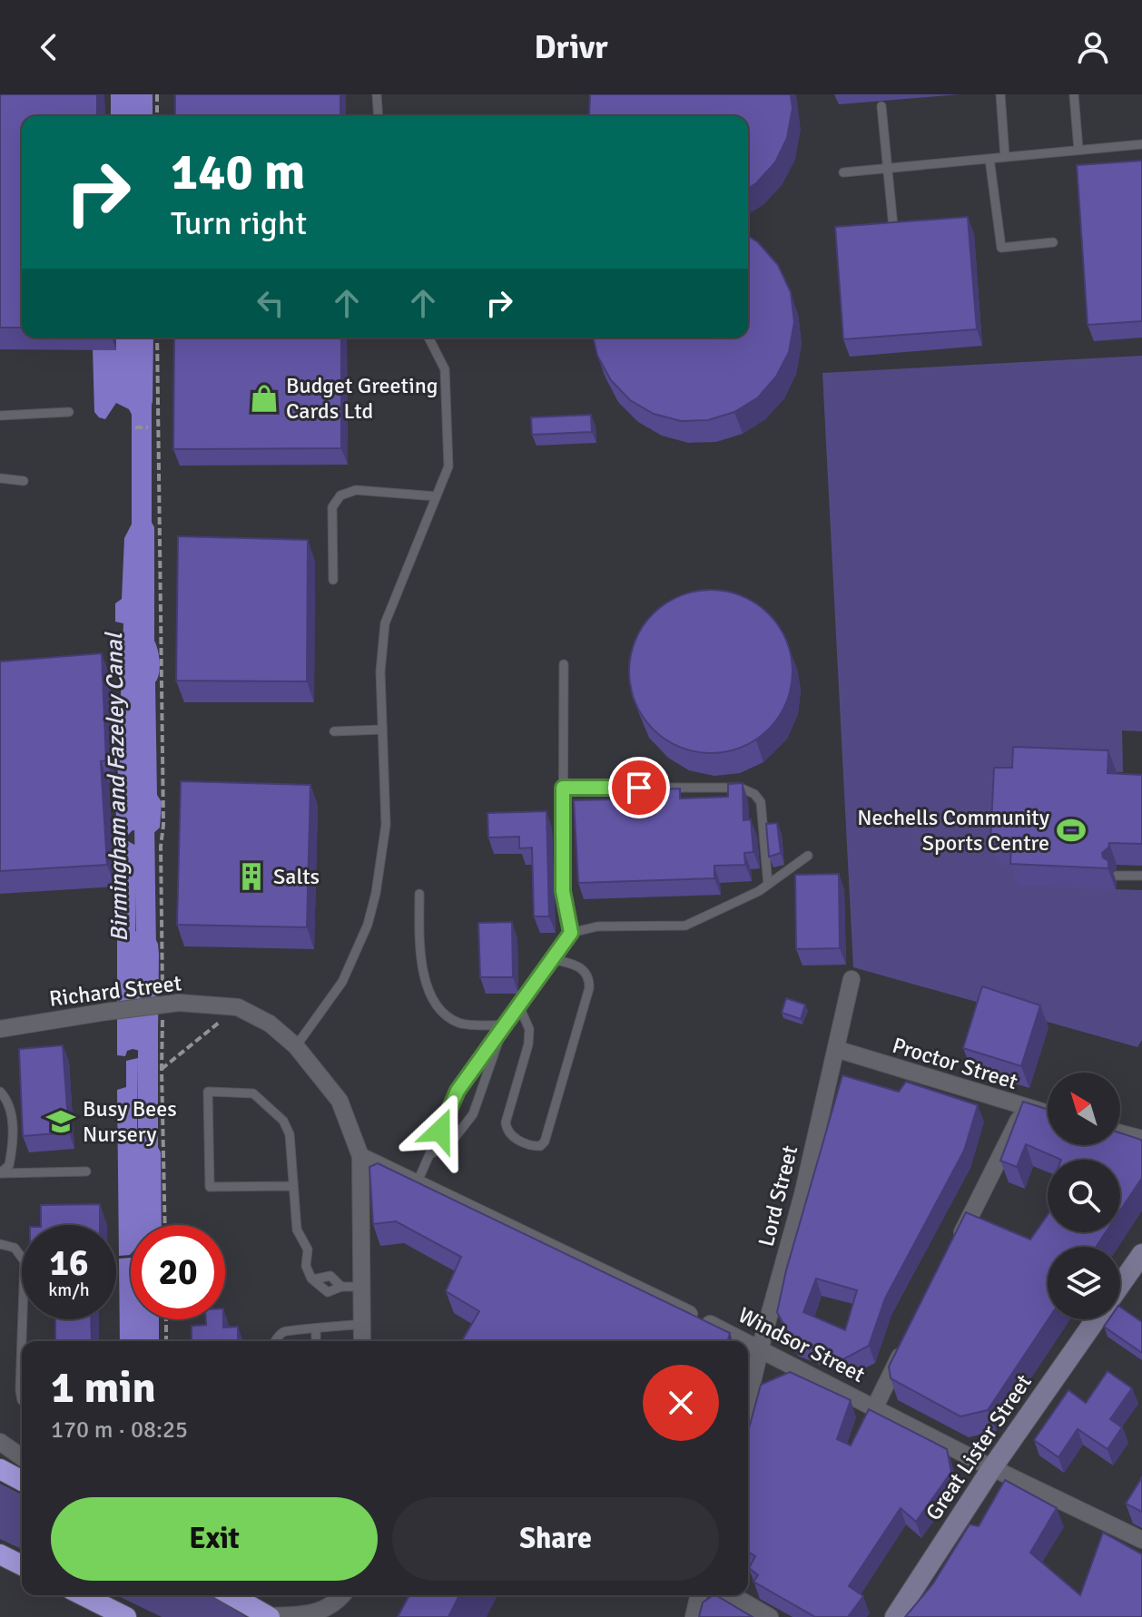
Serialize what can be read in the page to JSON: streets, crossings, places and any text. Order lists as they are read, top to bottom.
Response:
{
  "streets": {
    "main road": ["Great Lister Street"],
    "street": [
      "Richard Street",
      "Proctor Street",
      "Lord Street",
      "Windsor Street"
    ]
  },
  "crossings": [
    ["Richard Street", "Windsor Street"],
    ["Proctor Street", "Lord Street"],
    ["Lord Street", "Windsor Street"],
    ["Windsor Street", "Great Lister Street"]
  ],
  "water": ["Birmingham and Fazeley Canal"],
  "places": {
    "shop": ["Budget Greeting Cards Ltd"],
    "sports": ["Nechells Community Sports Centre"],
    "building": ["Salts"],
    "school or university": ["Busy Bees Nursery"]
  },
  "north": "top left",
  "page": {
    "header": "Drivr",
    "turn": ["140 m", "Turn right"],
    "speed": "16 km/h",
    "limit": "20",
    "heading": ["1 min", "170 m · 08:25"],
    "buttons": ["Exit", "Share"]
  }
}
